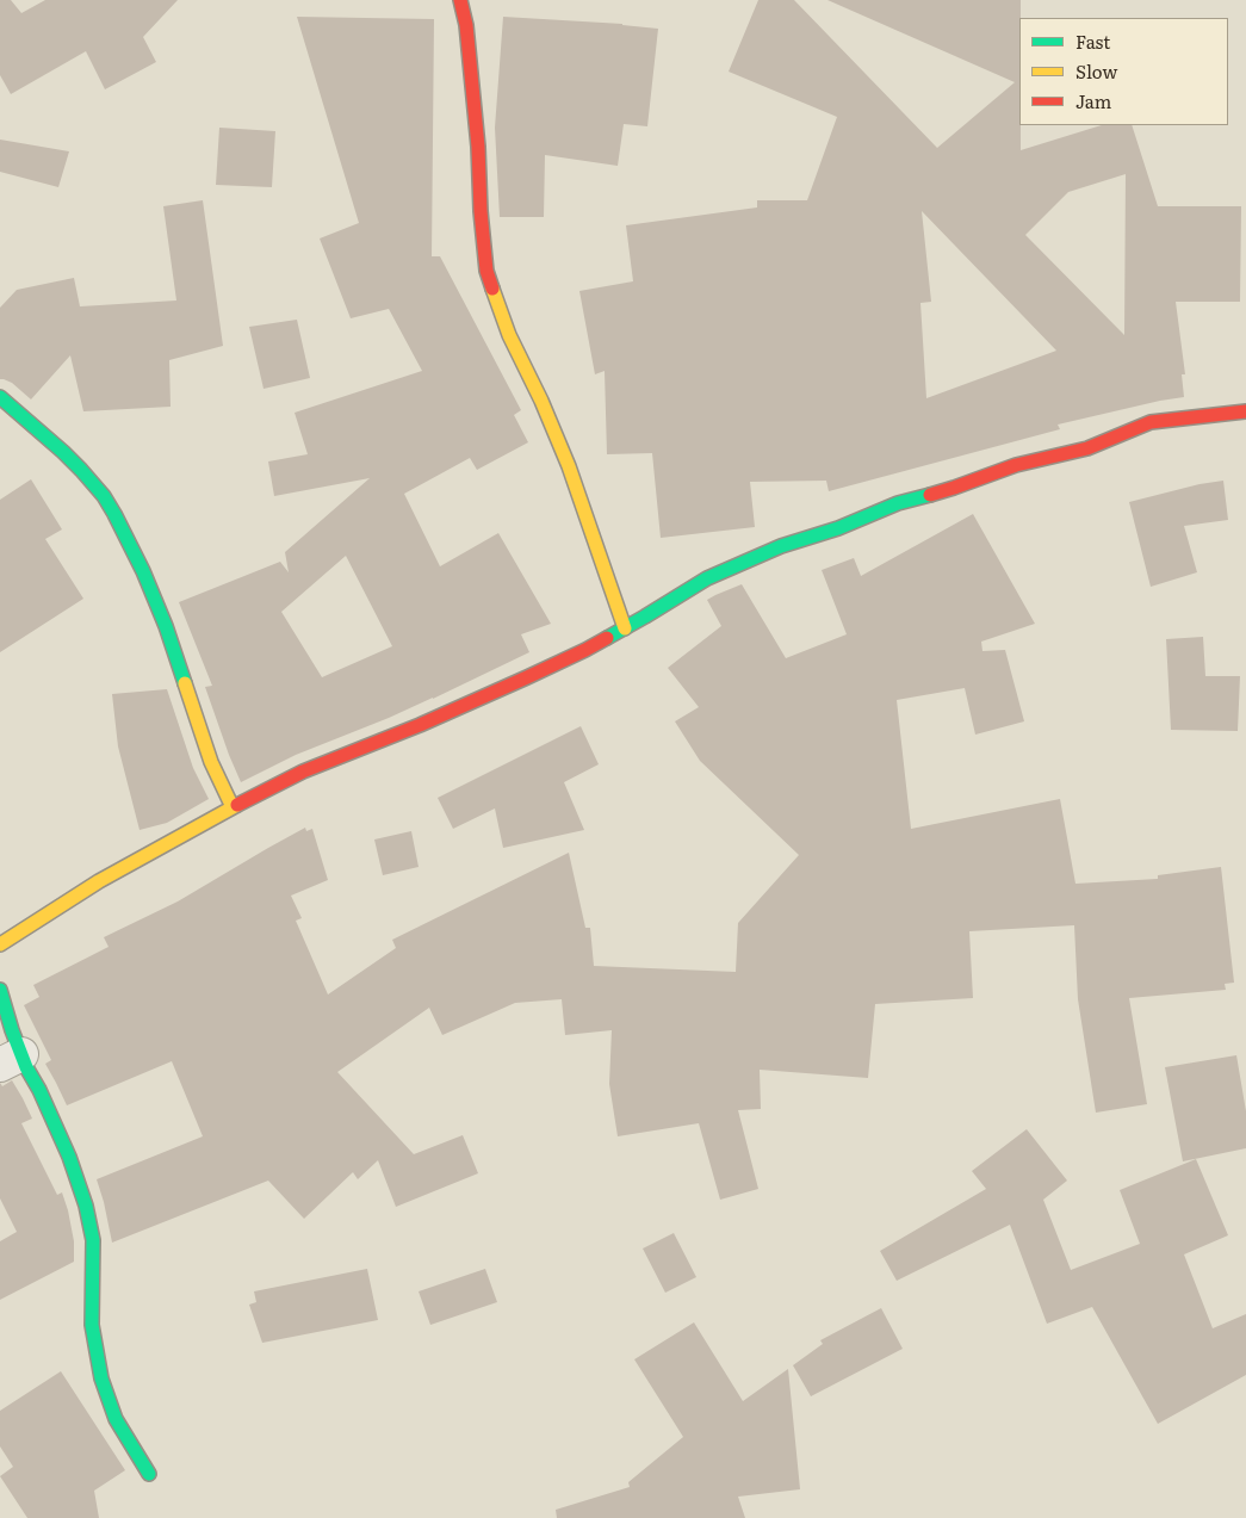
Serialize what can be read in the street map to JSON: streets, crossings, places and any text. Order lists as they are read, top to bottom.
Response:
{
  "legend": ["Fast", "Slow", "Jam"]
}
